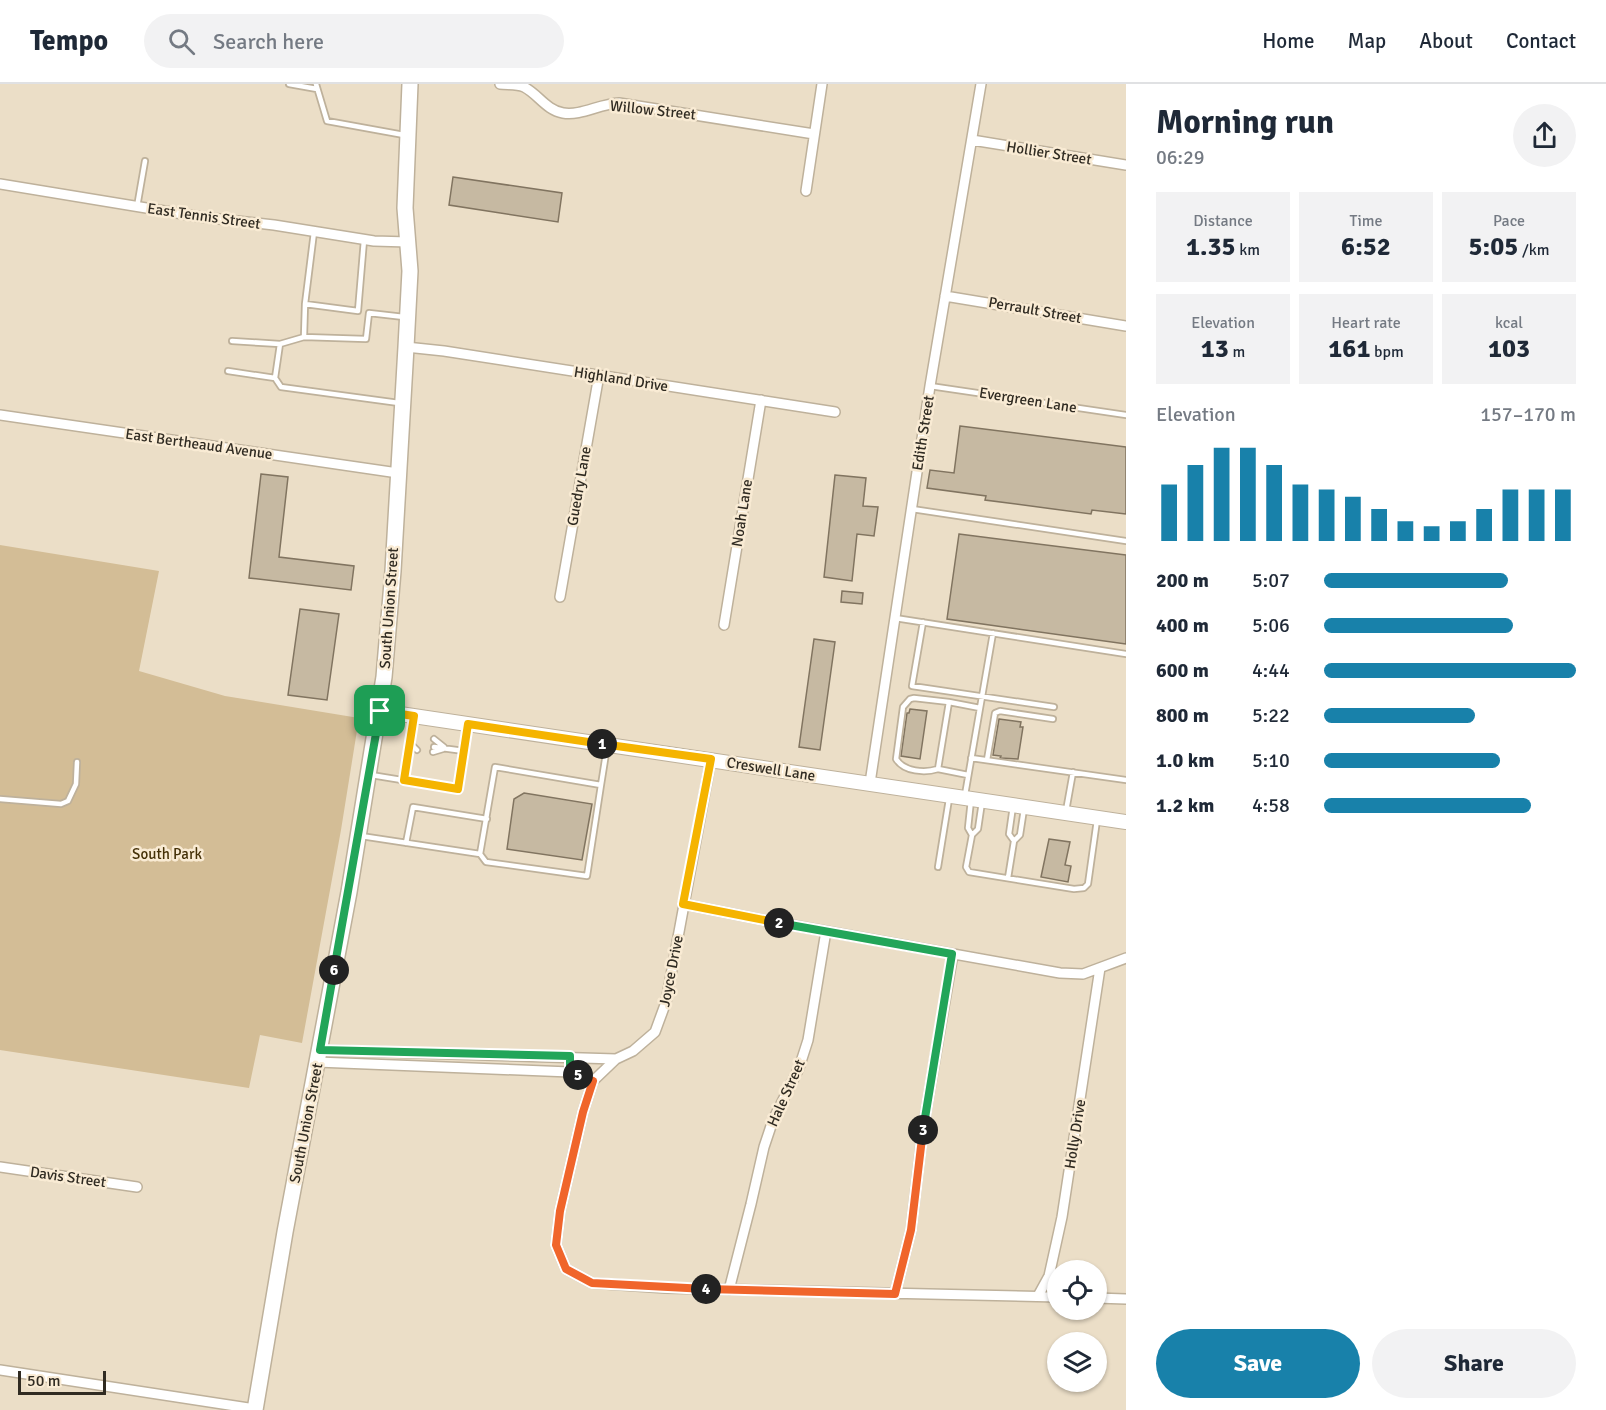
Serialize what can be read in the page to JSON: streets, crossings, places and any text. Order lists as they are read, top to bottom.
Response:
{
  "streets": {
    "main road": ["South Union Street", "Creswell Lane"],
    "street": [
      "Willow Street",
      "Hollier Street",
      "East Tennis Street",
      "Perrault Street",
      "Highland Drive",
      "Edith Street",
      "East Bertheaud Avenue",
      "Guedry Lane",
      "Noah Lane",
      "Joyce Drive",
      "Hale Street",
      "Holly Drive",
      "Davis Street"
    ],
    "lane": ["Evergreen Lane"]
  },
  "crossings": [
    ["Hollier Street", "Edith Street"],
    ["East Tennis Street", "South Union Street"],
    ["Perrault Street", "Edith Street"],
    ["Highland Drive", "Guedry Lane"],
    ["Highland Drive", "Noah Lane"],
    ["Highland Drive", "South Union Street"],
    ["Evergreen Lane", "Edith Street"],
    ["Edith Street", "Creswell Lane"],
    ["East Bertheaud Avenue", "South Union Street"],
    ["South Union Street", "Creswell Lane"],
    ["Creswell Lane", "Joyce Drive"]
  ],
  "parks": ["South Park"],
  "scale_bar": "50 m",
  "page": {
    "header": "Tempo",
    "search": "Search here",
    "nav": [
      "Home",
      "Map",
      "About",
      "Contact"
    ],
    "heading": ["Morning run", "06:29"],
    "stats": [
      ["Distance", "1.35 km"],
      ["Time", "6:52"],
      ["Pace", "5:05 /km"],
      ["Elevation", "13 m"],
      ["Heart rate", "161 bpm"],
      ["kcal", "103"]
    ],
    "chart": ["Elevation", "157–170 m"],
    "list": [
      {
        "name": "200 m",
        "note": "5:07"
      },
      {
        "name": "400 m",
        "note": "5:06"
      },
      {
        "name": "600 m",
        "note": "4:44"
      },
      {
        "name": "800 m",
        "note": "5:22"
      },
      {
        "name": "1.0 km",
        "note": "5:10"
      },
      {
        "name": "1.2 km",
        "note": "4:58"
      }
    ],
    "pins": [
      "1",
      "2",
      "6",
      "5",
      "3",
      "4"
    ],
    "buttons": ["Save", "Share"],
    "scale": "50 m"
  }
}
